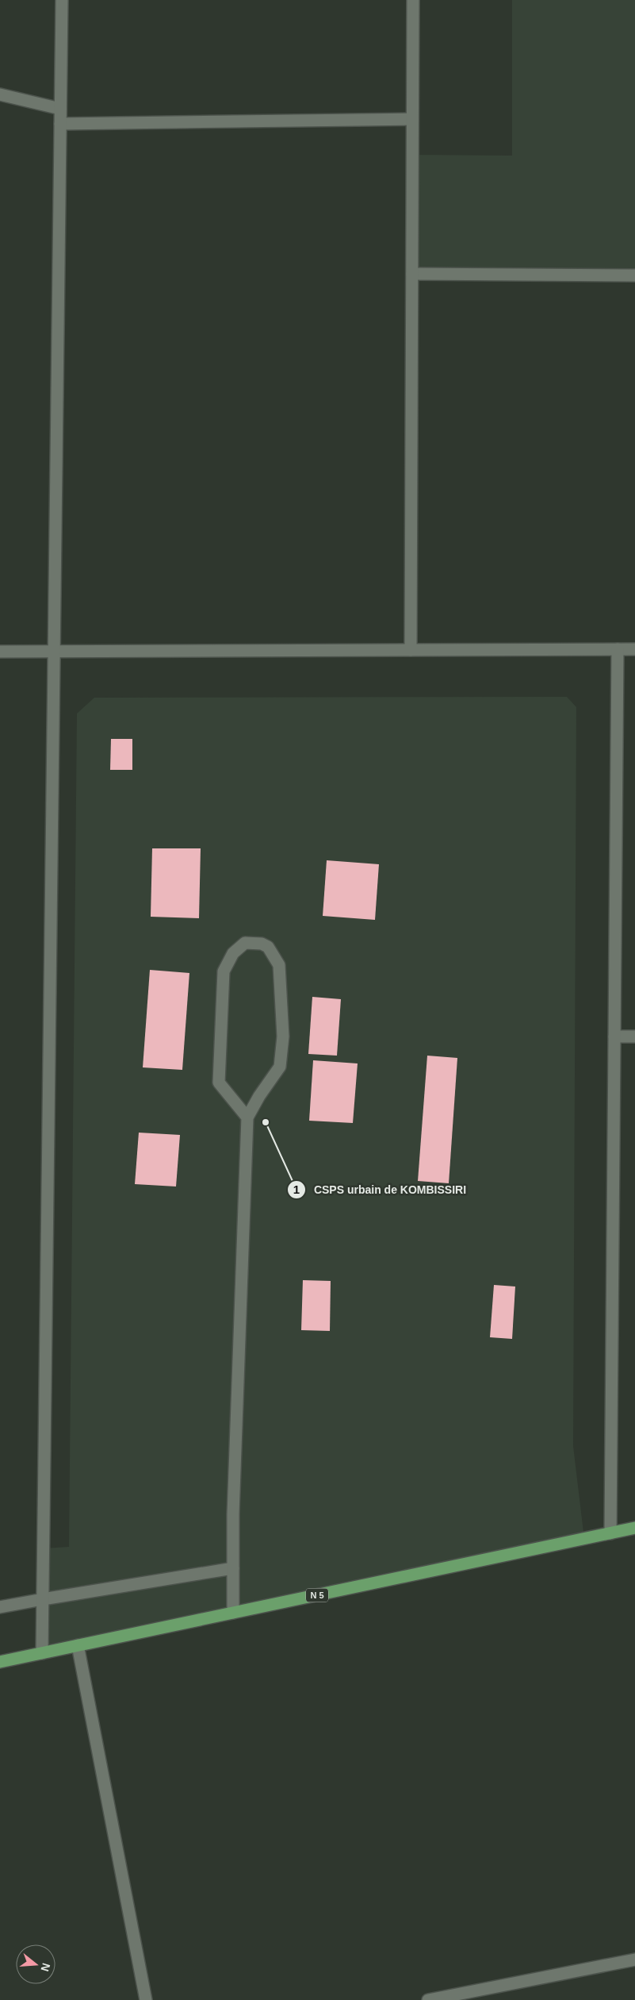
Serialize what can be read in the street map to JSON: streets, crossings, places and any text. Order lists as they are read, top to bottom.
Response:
{
  "streets": {
    "highway": ["N 5"]
  },
  "places": ["CSPS urbain de KOMBISSIRI"],
  "north": "right"
}
